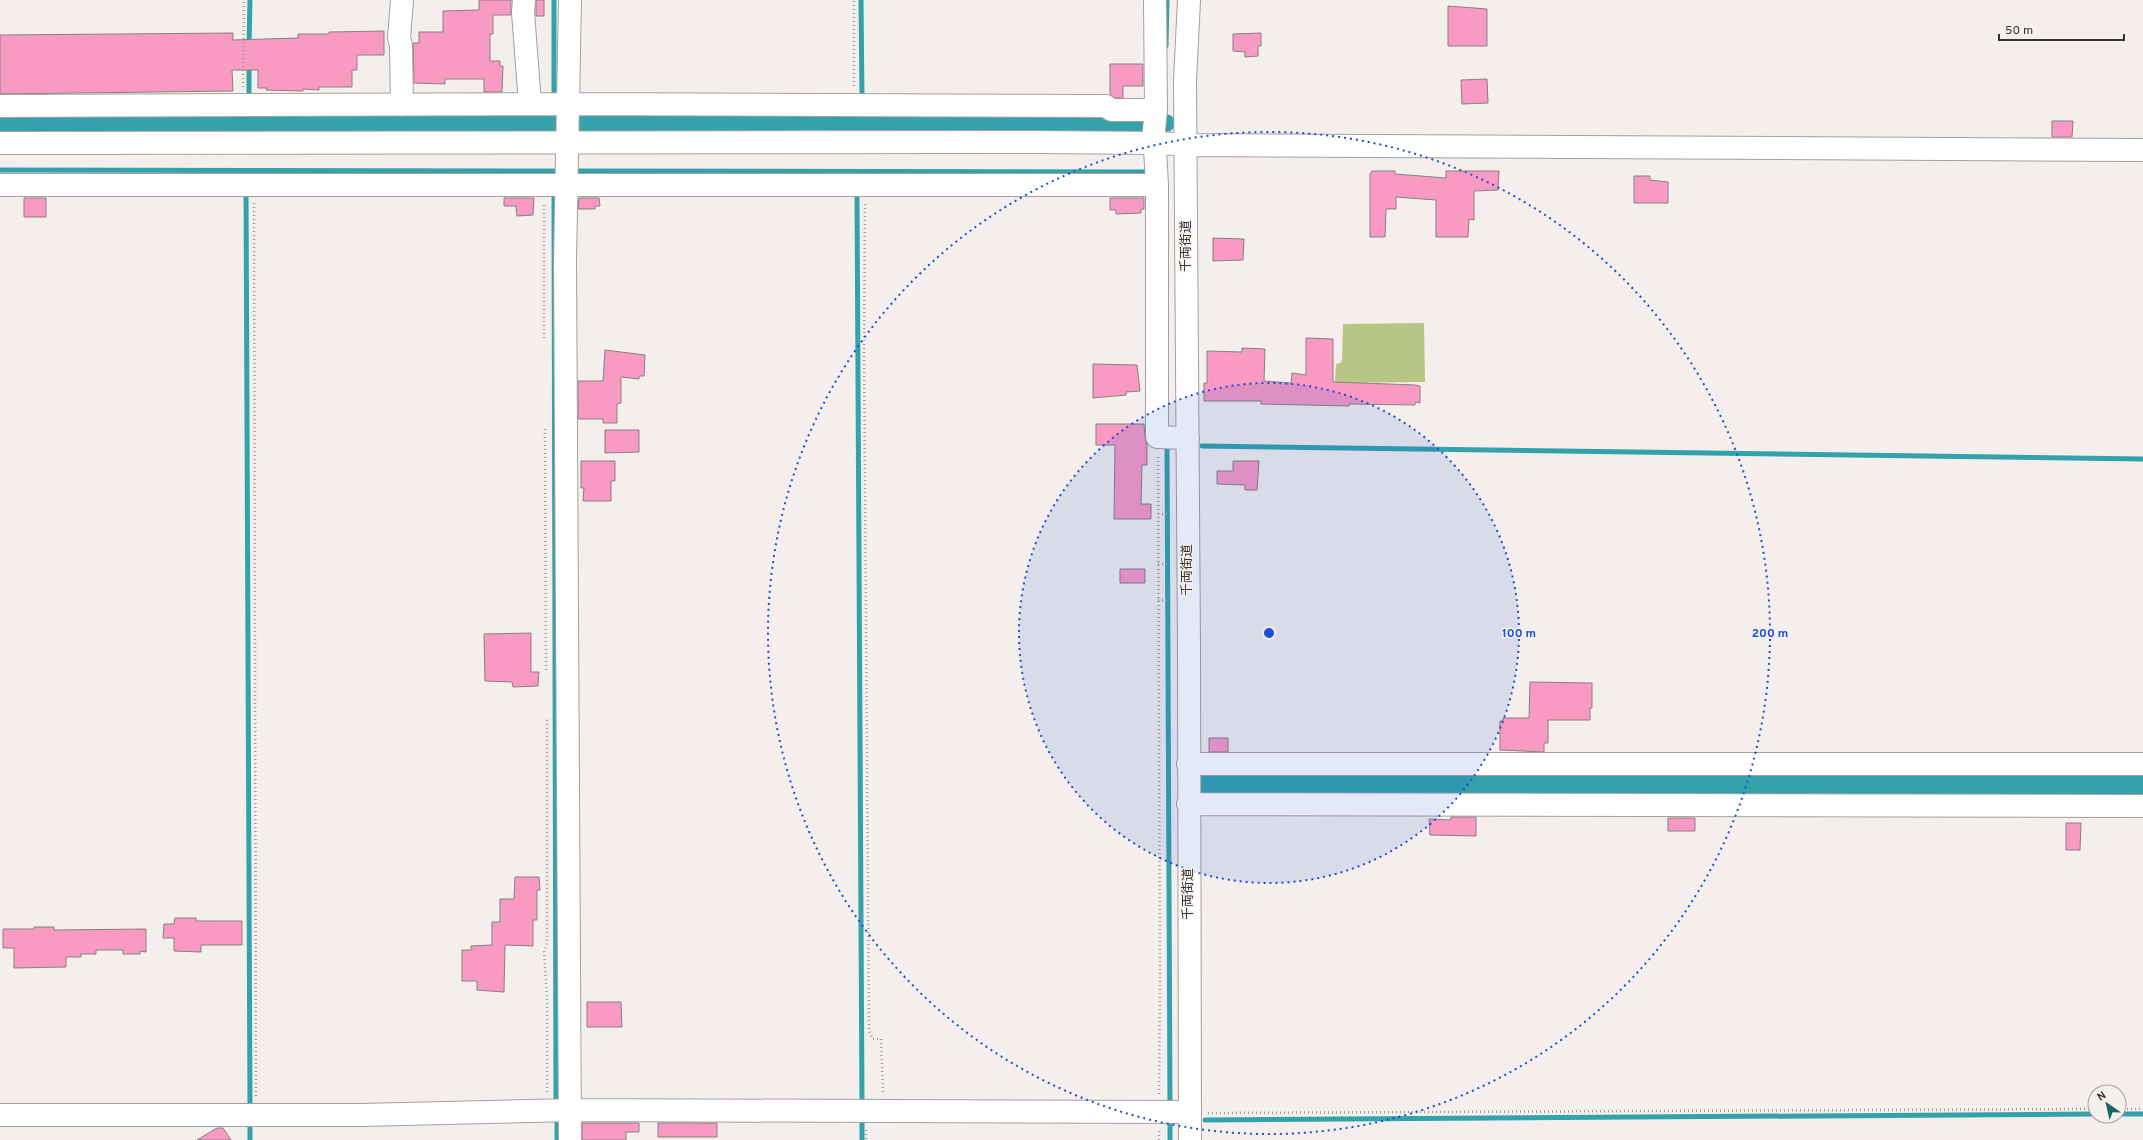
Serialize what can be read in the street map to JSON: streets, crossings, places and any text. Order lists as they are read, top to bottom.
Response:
{
  "streets": {
    "street": ["千両街道"]
  },
  "scale_bar": "50 m",
  "north": "top left",
  "rings": ["100 m", "200 m"]
}
